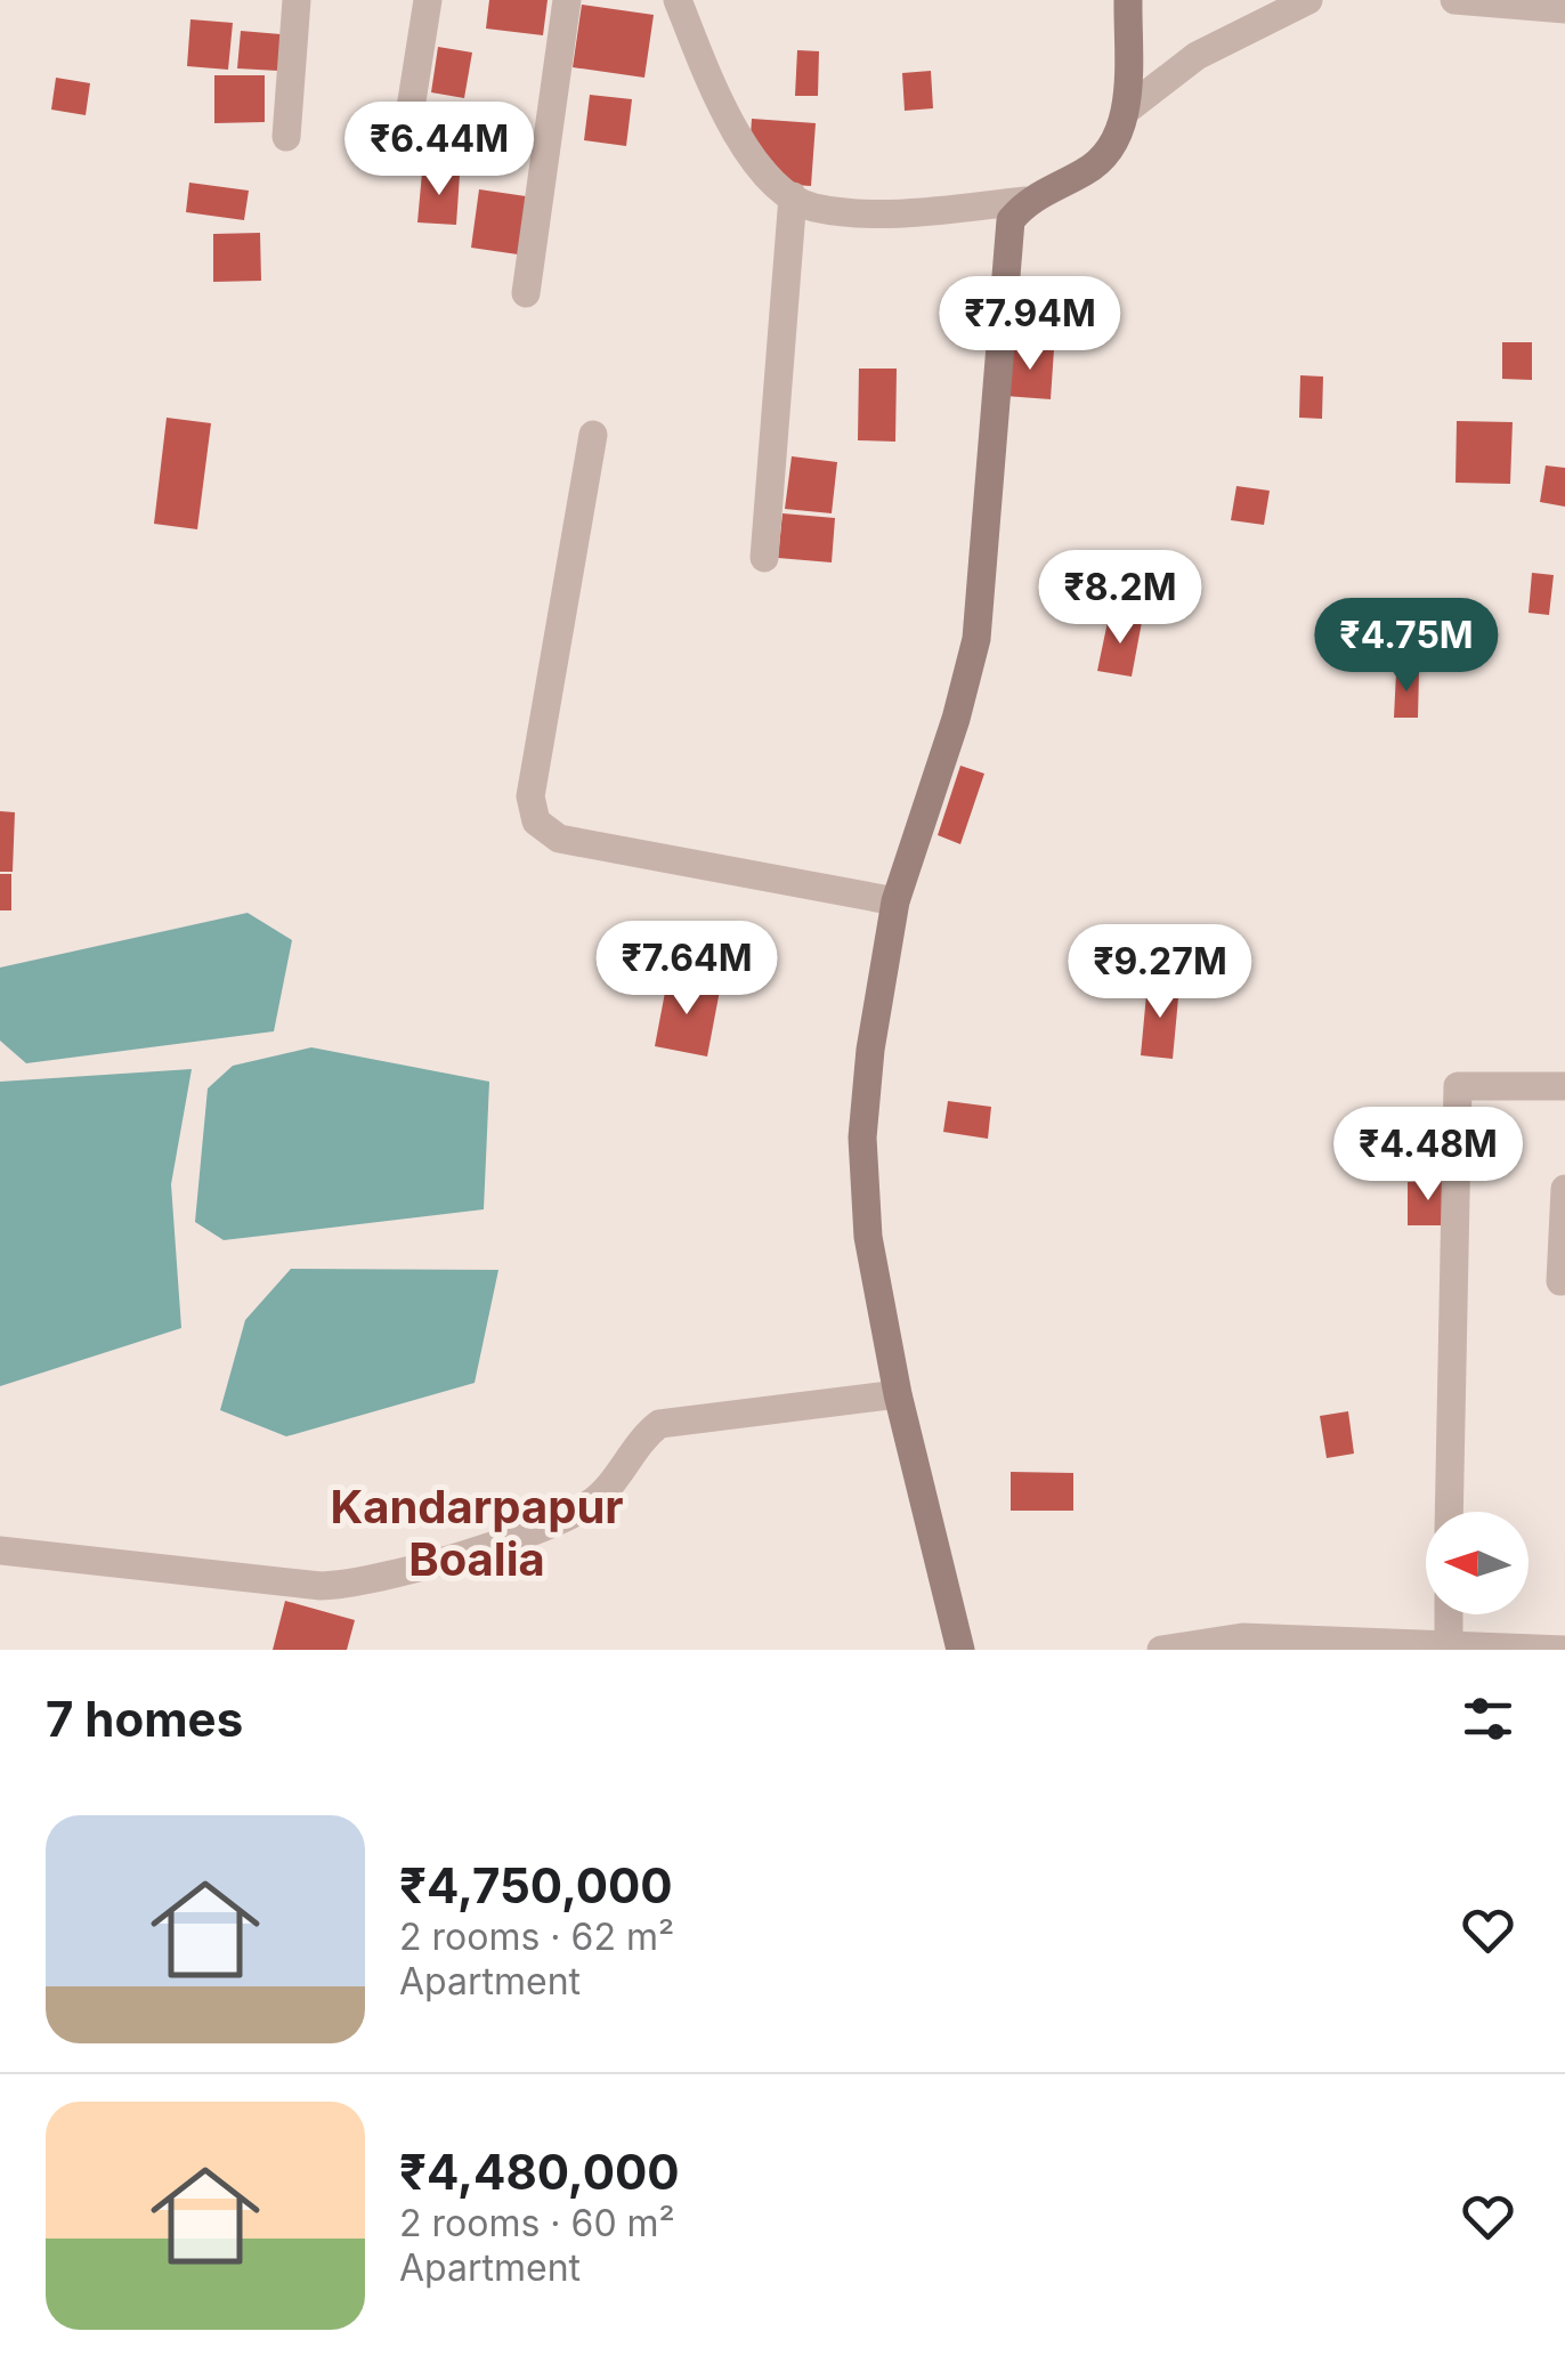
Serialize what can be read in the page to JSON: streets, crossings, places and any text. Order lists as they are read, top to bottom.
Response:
{
  "districts": ["Kandarpapur Boalia"],
  "north": "left",
  "page": {
    "price": [
      "₹6.44M",
      "₹7.94M",
      "₹8.2M",
      "₹4.75M",
      "₹7.64M",
      "₹9.27M",
      "₹4.48M"
    ],
    "heading": "7 homes",
    "list": [
      {
        "name": "₹4,750,000",
        "note": "2 rooms · 62 m² · Apartment"
      },
      {
        "name": "₹4,480,000",
        "note": "2 rooms · 60 m² · Apartment"
      }
    ]
  }
}
